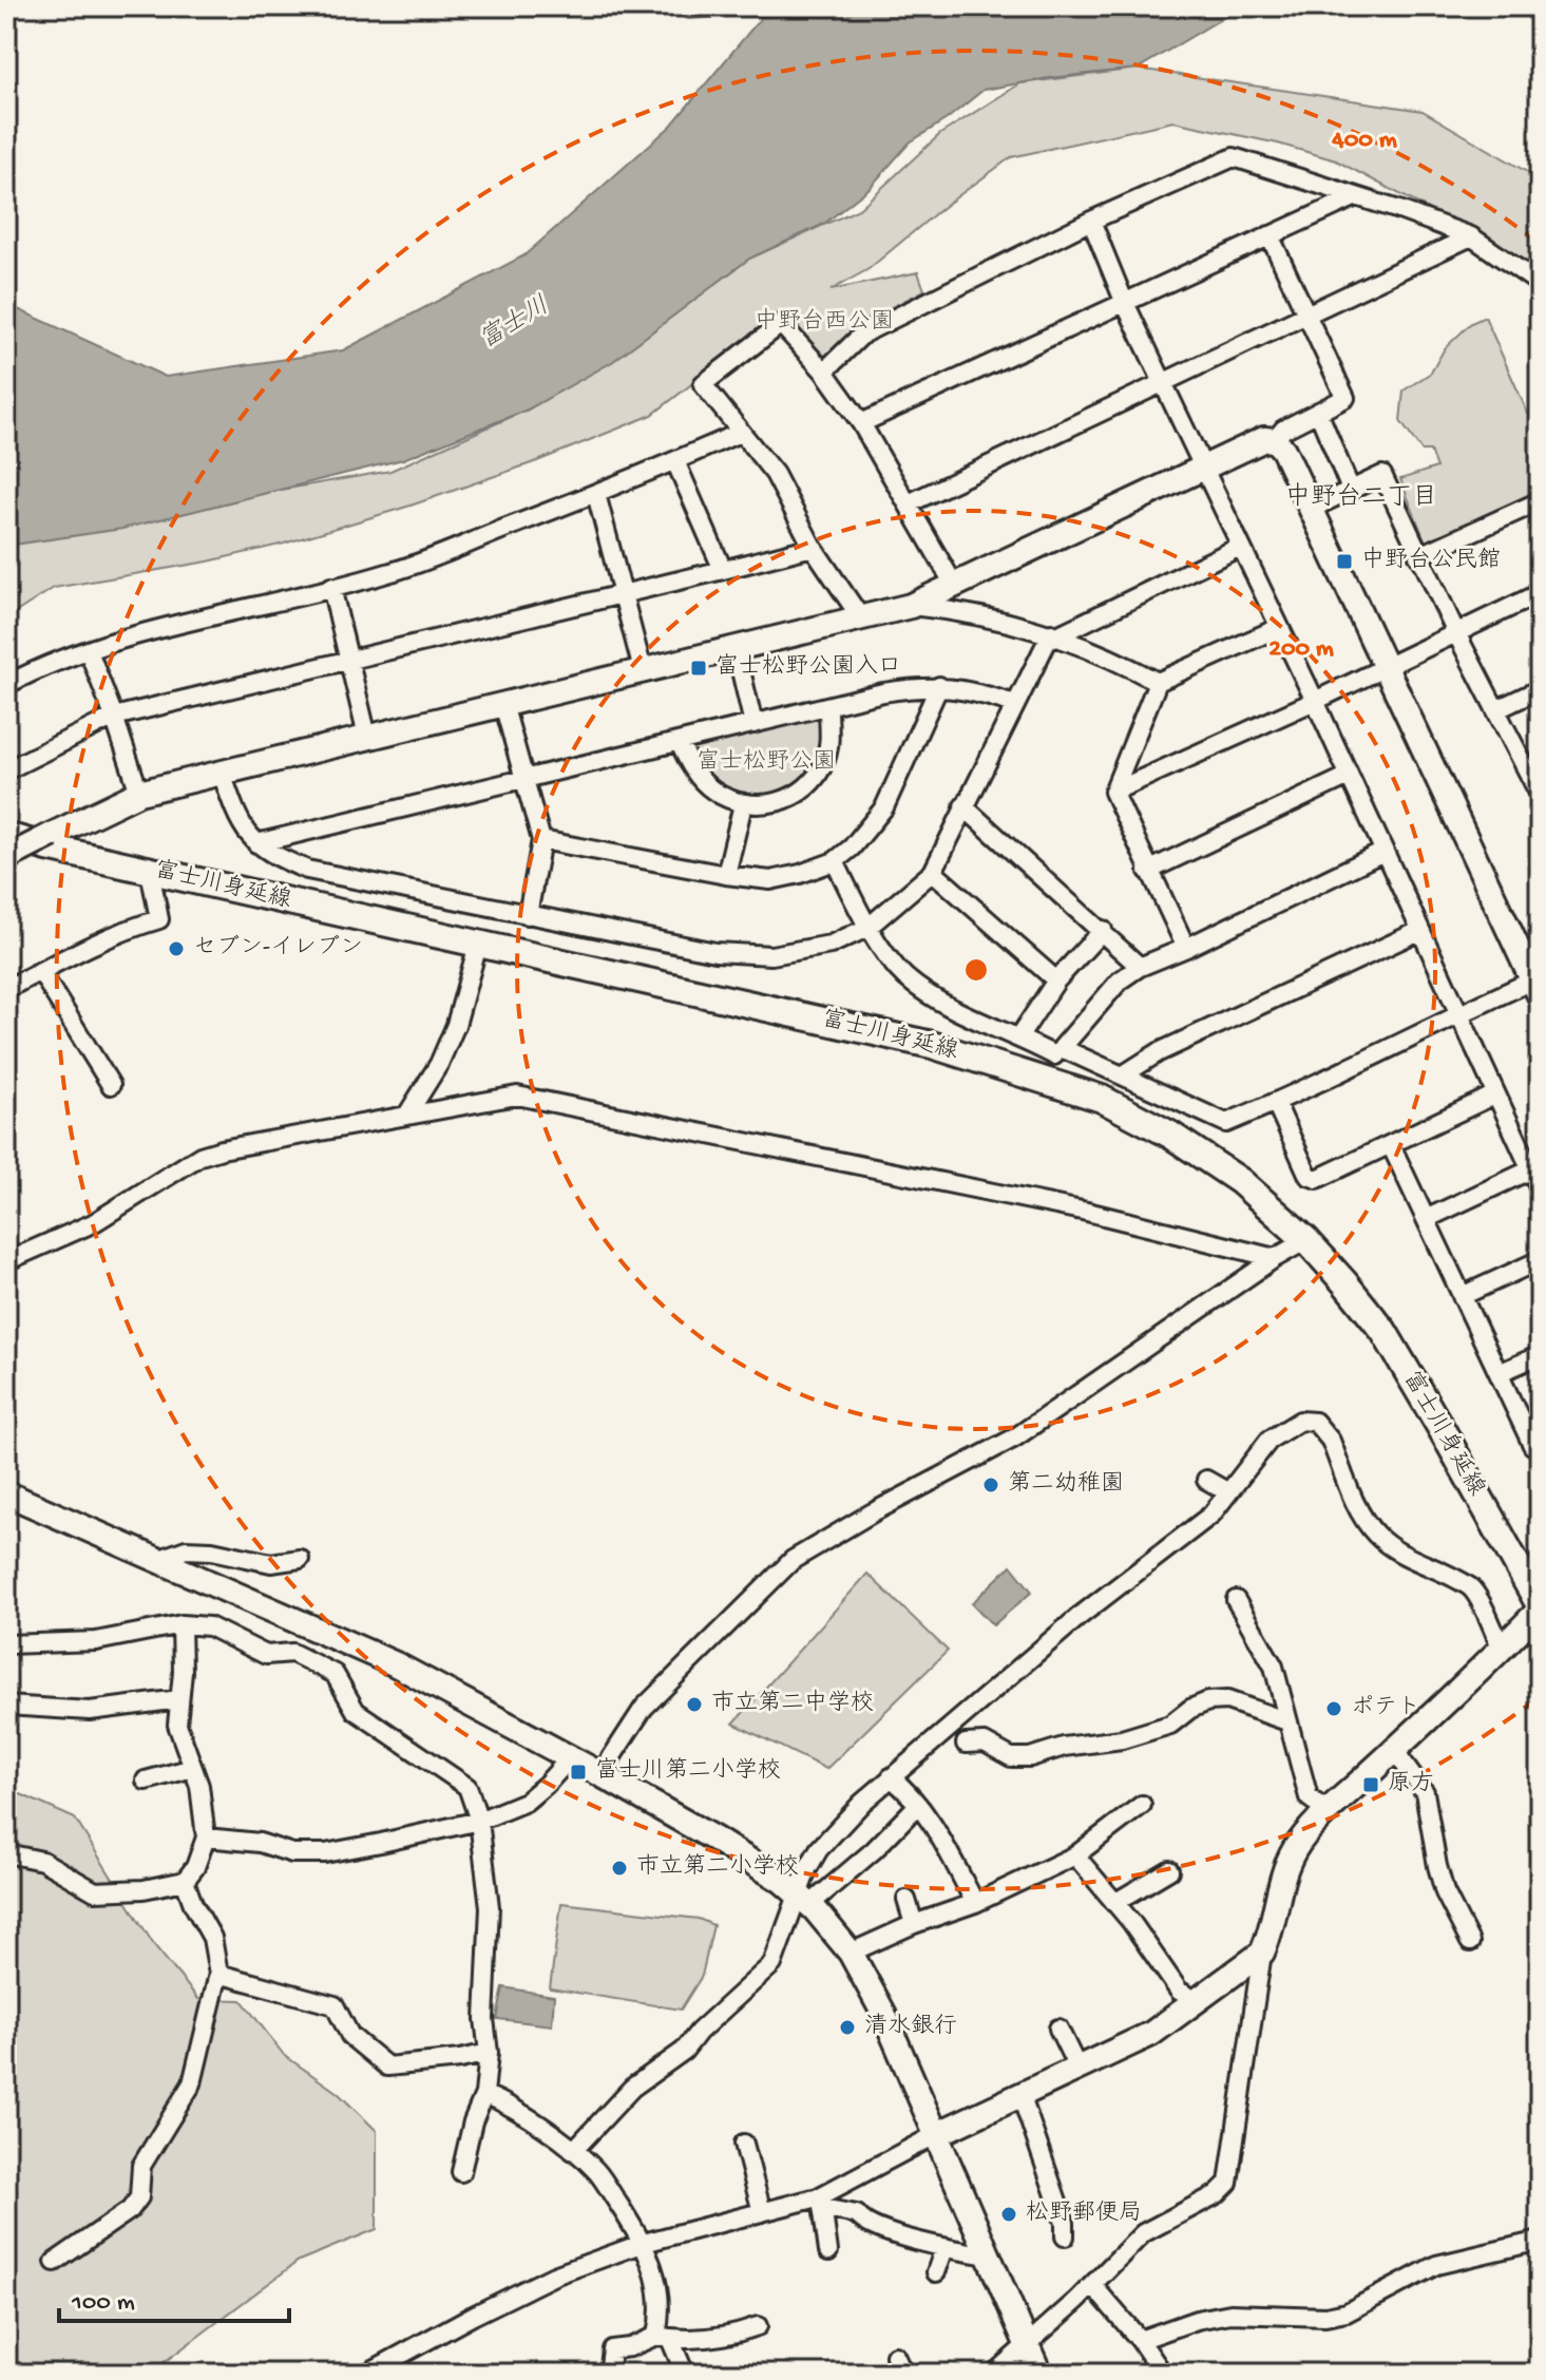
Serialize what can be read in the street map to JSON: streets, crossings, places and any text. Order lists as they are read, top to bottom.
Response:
{
  "streets": {
    "main road": ["富士川身延線"]
  },
  "districts": ["中野台二丁目"],
  "water": ["富士川"],
  "parks": ["中野台西公園", "富士松野公園"],
  "places": {
    "transit": [
      "中野台公民館",
      "富士松野公園入口",
      "富士川第二小学校",
      "原方"
    ],
    "other": [
      "セブン-イレブン",
      "第二幼稚園",
      "市立第二中学校",
      "ポテト",
      "市立第二小学校",
      "清水銀行",
      "松野郵便局"
    ]
  },
  "scale_bar": "100 m",
  "rings": ["400 m", "200 m"]
}
